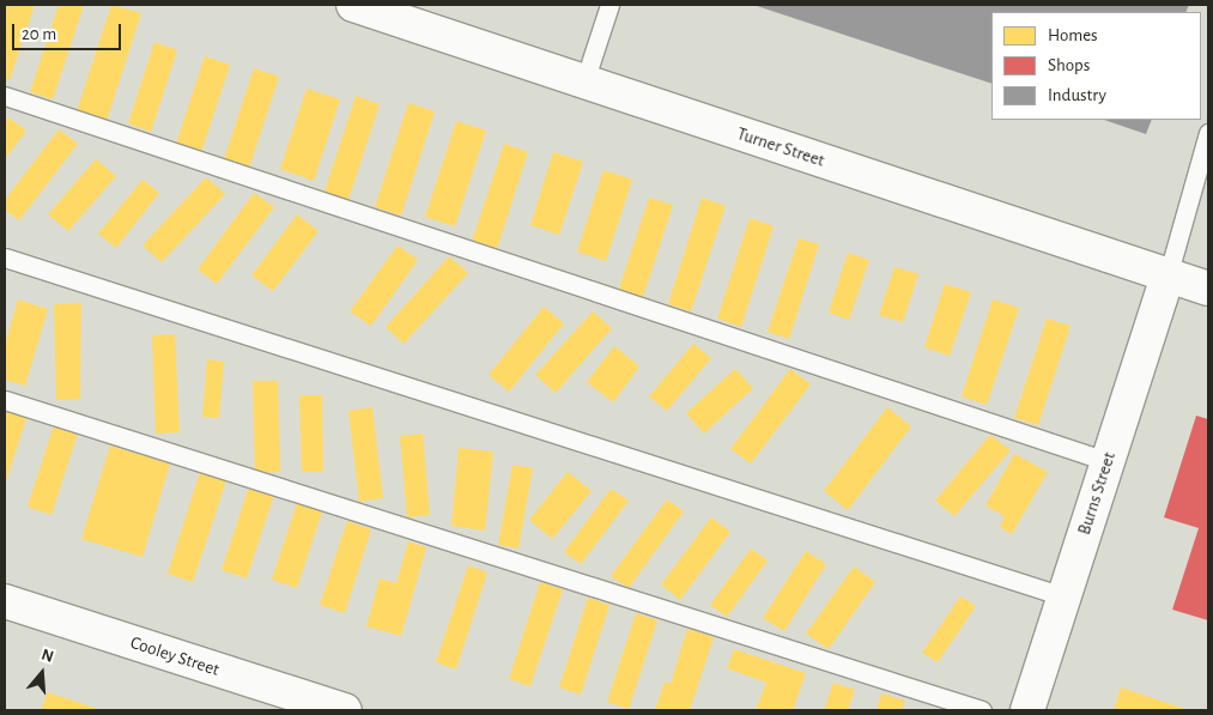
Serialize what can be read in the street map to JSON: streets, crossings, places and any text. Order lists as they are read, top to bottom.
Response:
{
  "streets": {
    "street": ["Turner Street", "Burns Street", "Cooley Street"]
  },
  "crossings": [
    ["Turner Street", "Burns Street"]
  ],
  "legend": ["Homes", "Shops", "Industry"],
  "scale_bar": "20 m",
  "north": "top"
}
